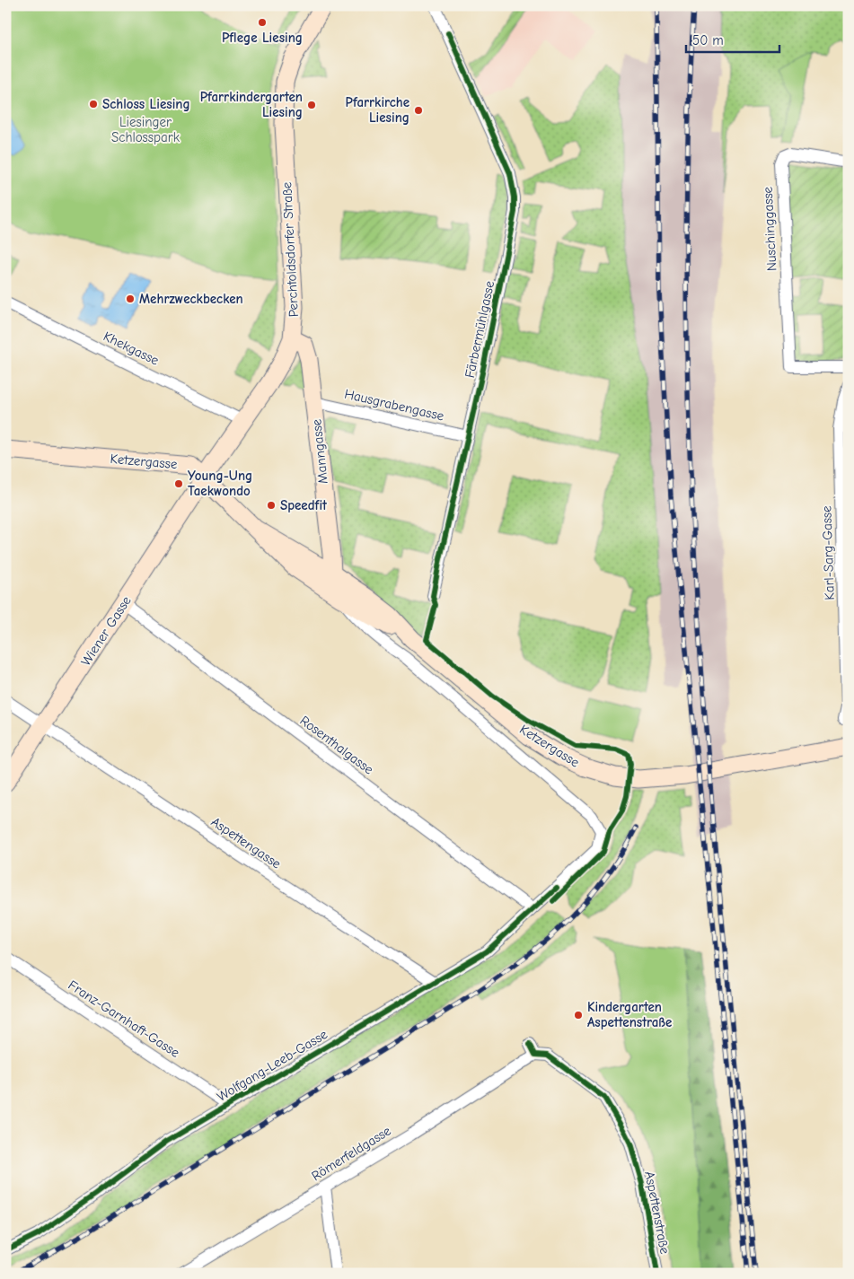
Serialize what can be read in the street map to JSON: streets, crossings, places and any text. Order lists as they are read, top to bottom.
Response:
{
  "streets": {
    "main road": [
      "Perchtoldsdorfer Straße",
      "Manngasse",
      "Ketzergasse",
      "Wiener Gasse"
    ],
    "street": [
      "Nuschinggasse",
      "Färbermühlgasse",
      "Khekgasse",
      "Hausgrabengasse",
      "Karl-Sarg-Gasse",
      "Rosenthalgasse",
      "Aspettengasse",
      "Franz-Garnhaft-Gasse",
      "Wolfgang-Leeb-Gasse",
      "Römerfeldgasse",
      "Aspettenstraße"
    ]
  },
  "crossings": [
    ["Perchtoldsdorfer Straße", "Khekgasse"],
    ["Perchtoldsdorfer Straße", "Manngasse"],
    ["Perchtoldsdorfer Straße", "Ketzergasse"],
    ["Perchtoldsdorfer Straße", "Wiener Gasse"],
    ["Färbermühlgasse", "Hausgrabengasse"],
    ["Hausgrabengasse", "Manngasse"],
    ["Manngasse", "Ketzergasse"],
    ["Ketzergasse", "Wiener Gasse"],
    ["Ketzergasse", "Wolfgang-Leeb-Gasse"],
    ["Wiener Gasse", "Rosenthalgasse"],
    ["Wiener Gasse", "Aspettengasse"],
    ["Rosenthalgasse", "Wolfgang-Leeb-Gasse"],
    ["Aspettengasse", "Wolfgang-Leeb-Gasse"],
    ["Franz-Garnhaft-Gasse", "Wolfgang-Leeb-Gasse"],
    ["Römerfeldgasse", "Aspettenstraße"]
  ],
  "parks": ["Liesinger Schlosspark"],
  "places": [
    "Pflege Liesing",
    "Schloss Liesing",
    "Pfarrkindergarten Liesing",
    "Pfarrkirche Liesing",
    "Mehrzweckbecken",
    "Young-Ung Taekwondo",
    "Speedfit",
    "Kindergarten Aspettenstraße"
  ],
  "scale_bar": "50 m"
}
